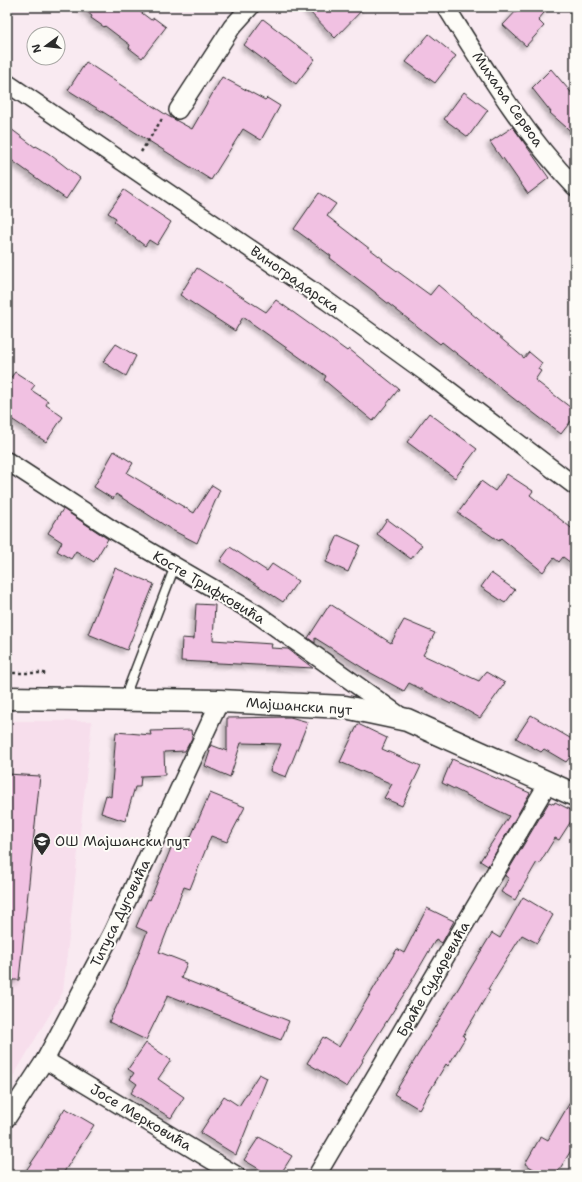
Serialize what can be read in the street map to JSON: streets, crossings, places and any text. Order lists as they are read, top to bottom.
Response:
{
  "streets": {
    "street": [
      "Михаља Сервоа",
      "Виноградарска",
      "Косте Трифковића",
      "Мајшански пут",
      "Титуса Дуговића",
      "Браће Сударевића",
      "Јосе Мерковића"
    ]
  },
  "crossings": [
    ["Косте Трифковића", "Мајшански пут"],
    ["Мајшански пут", "Титуса Дуговића"],
    ["Мајшански пут", "Браће Сударевића"],
    ["Титуса Дуговића", "Јосе Мерковића"]
  ],
  "places": {
    "school or university": ["ОШ Мајшански пут"]
  },
  "north": "left"
}
